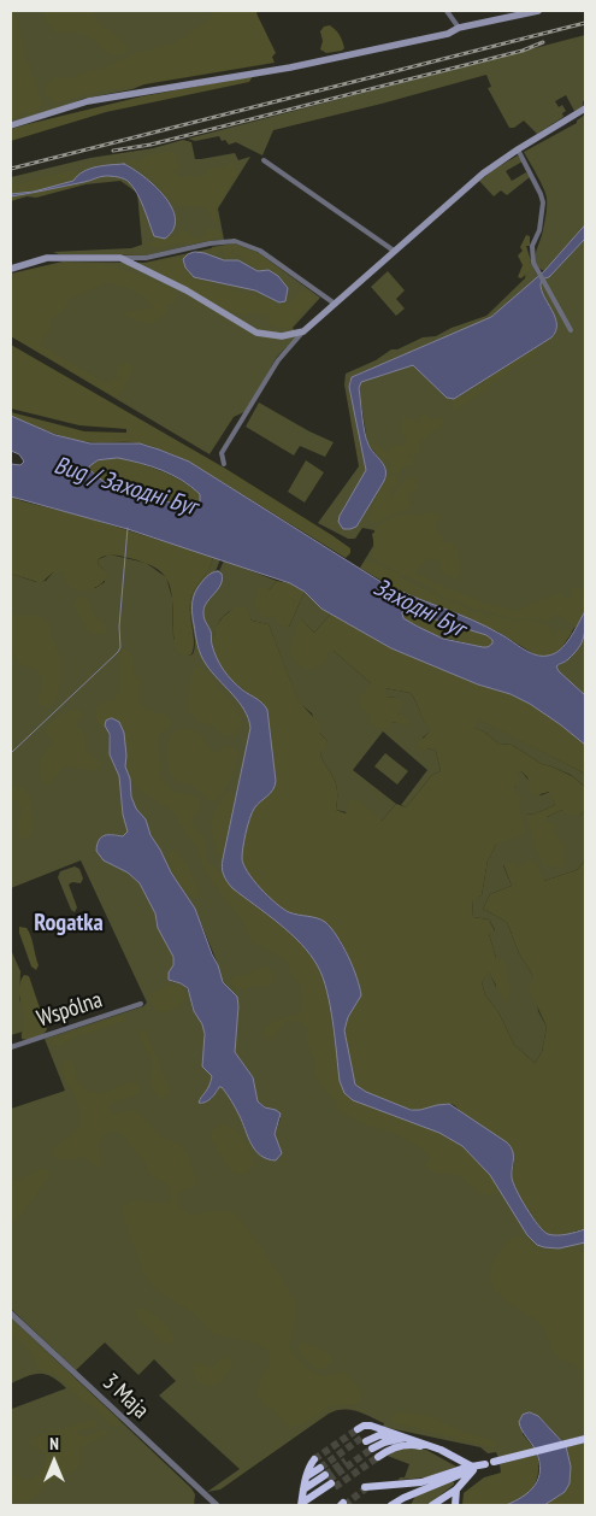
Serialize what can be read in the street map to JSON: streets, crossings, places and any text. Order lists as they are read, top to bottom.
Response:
{
  "streets": {
    "street": ["Wspólna", "3 Maja"]
  },
  "districts": ["Rogatka"],
  "water": ["Bug / Заходні Буг", "Заходні Буг"],
  "north": "top"
}
